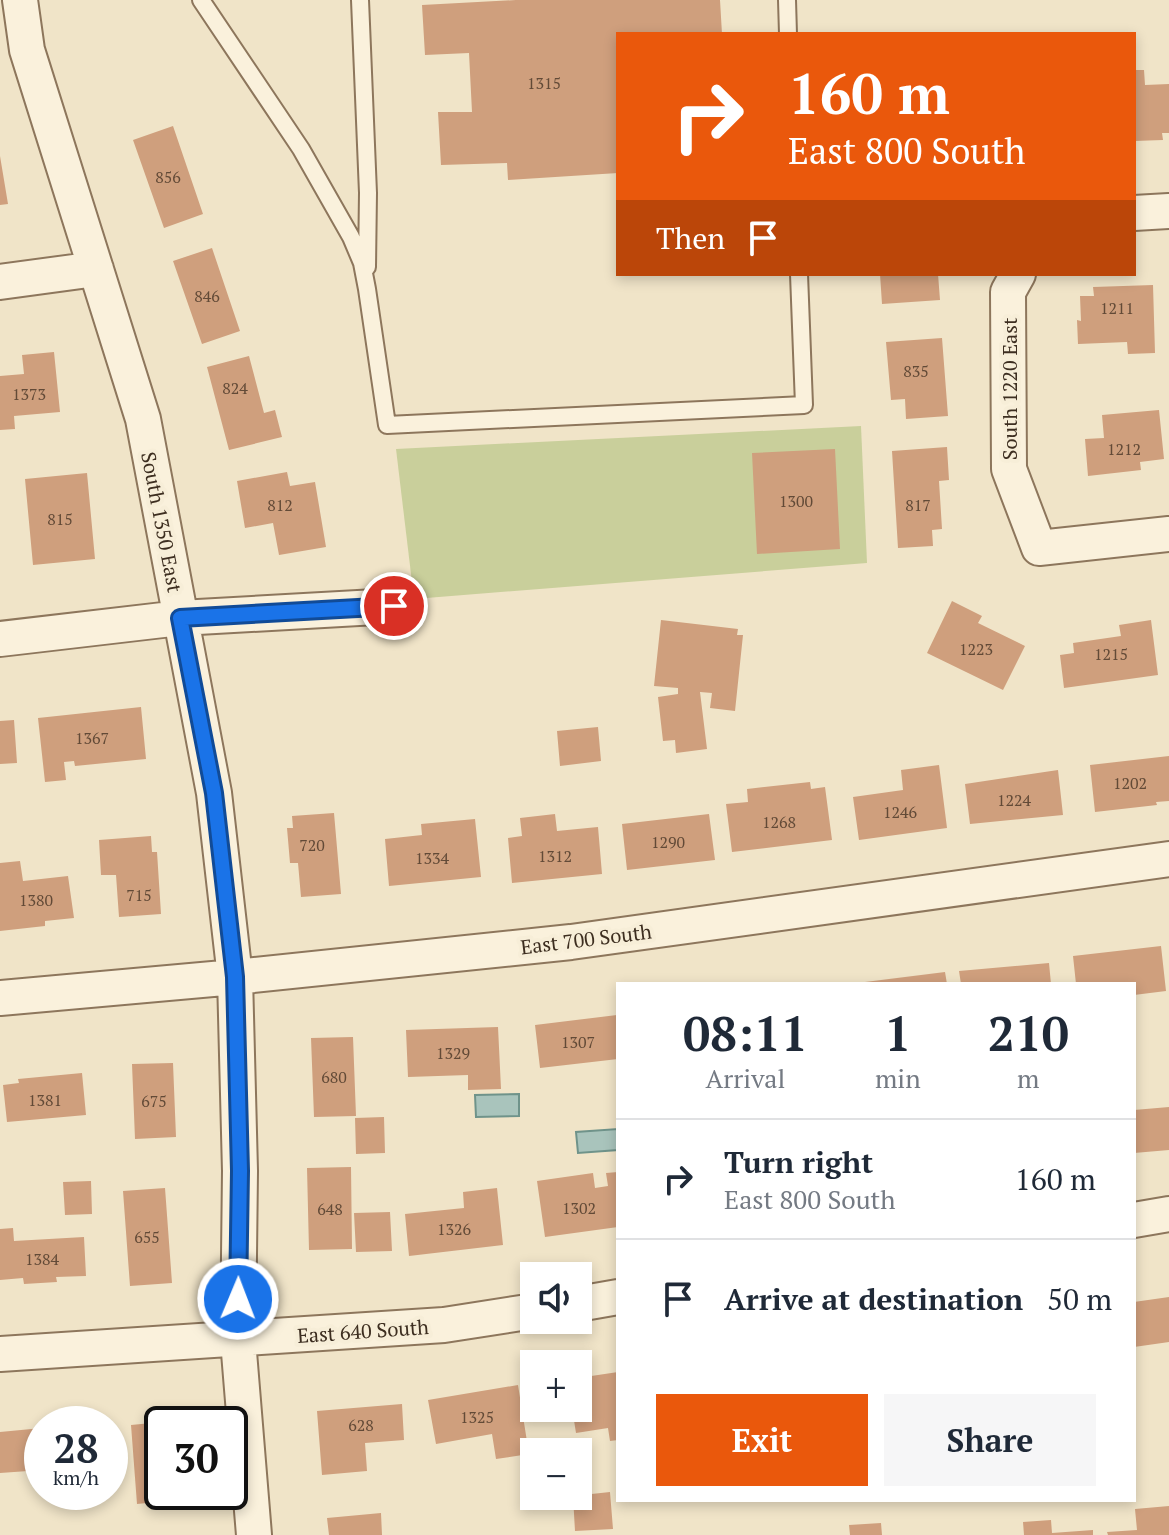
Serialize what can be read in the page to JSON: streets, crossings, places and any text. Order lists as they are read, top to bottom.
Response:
{
  "streets": {
    "street": [
      "South 1220 East",
      "South 1350 East",
      "East 700 South",
      "East 640 South"
    ]
  },
  "crossings": [
    ["South 1350 East", "East 700 South"],
    ["South 1350 East", "East 640 South"]
  ],
  "house_numbers": [
    "1315",
    "856",
    "846",
    "1211",
    "835",
    "824",
    "1373",
    "1212",
    "1300",
    "812",
    "817",
    "815",
    "1223",
    "1215",
    "1367",
    "1202",
    "1224",
    "1246",
    "1268",
    "1290",
    "720",
    "1312",
    "1334",
    "715",
    "1380",
    "1307",
    "1329",
    "680",
    "1381",
    "675",
    "1302",
    "648",
    "1326",
    "655",
    "1384",
    "1325",
    "628"
  ],
  "page": {
    "turn": ["160 m", "East 800 South"],
    "then": "Then",
    "eta": [
      "08:11",
      "Arrival",
      "1",
      "min",
      "210",
      "m"
    ],
    "list": [
      {
        "name": "Turn right",
        "note": "East 800 South",
        "value": "160 m"
      },
      {
        "name": "Arrive at destination",
        "value": "50 m"
      }
    ],
    "map_buttons": ["+", "−"],
    "buttons": ["Exit", "Share"],
    "speed": "28 km/h",
    "limit": "30"
  }
}
